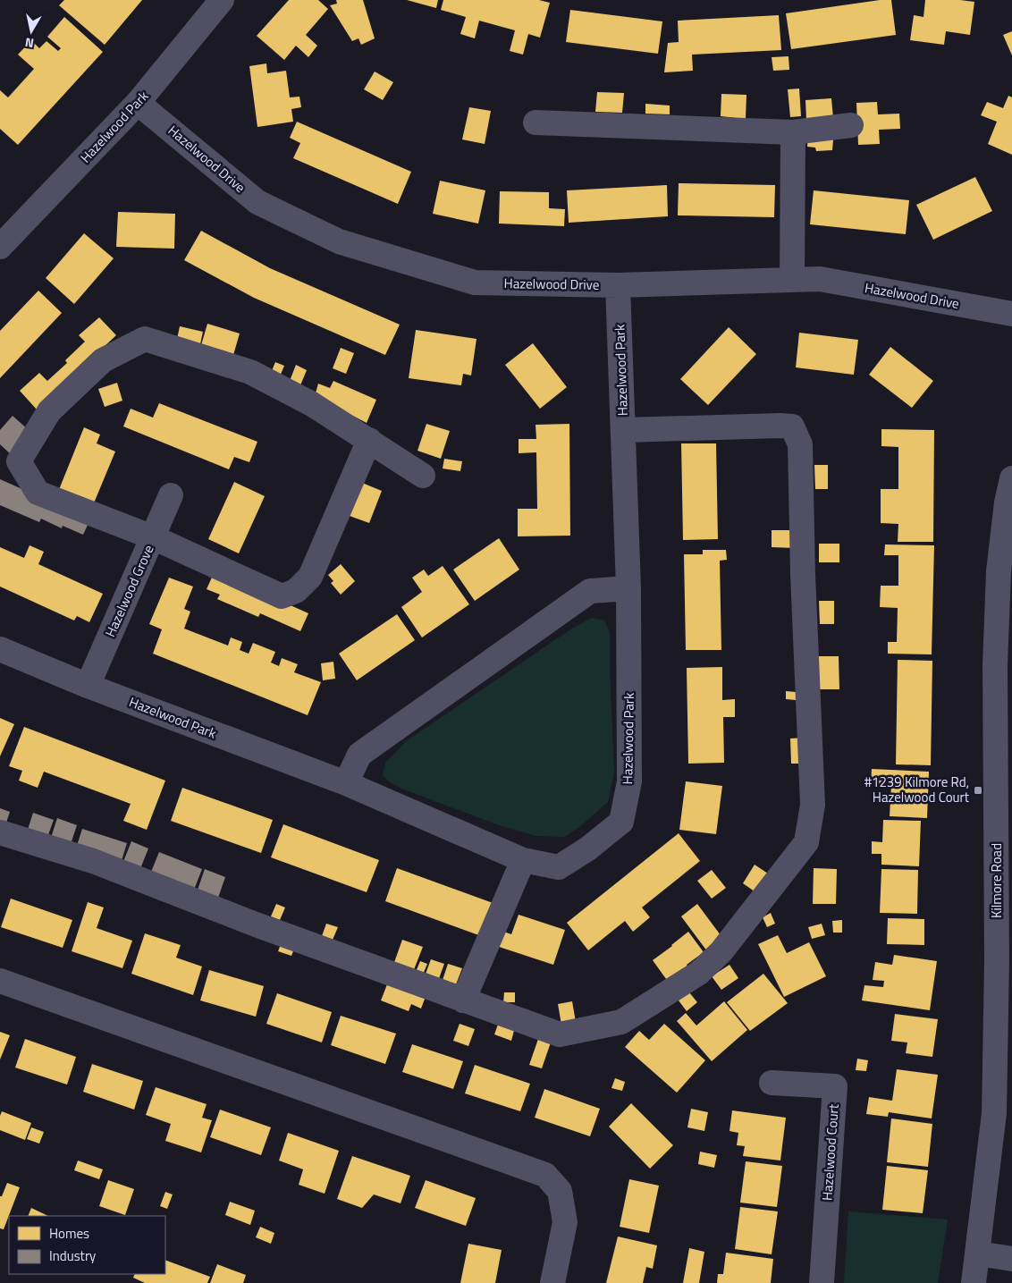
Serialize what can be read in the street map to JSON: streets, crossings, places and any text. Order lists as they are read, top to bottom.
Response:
{
  "streets": {
    "street": [
      "Hazelwood Park",
      "Hazelwood Drive",
      "Hazelwood Grove",
      "Kilmore Road",
      "Hazelwood Court"
    ]
  },
  "crossings": [
    ["Hazelwood Park", "Hazelwood Drive"],
    ["Hazelwood Park", "Hazelwood Grove"]
  ],
  "places": {
    "transit": ["#1239 Kilmore Rd, Hazelwood Court"]
  },
  "legend": ["Homes", "Industry"],
  "north": "bottom"
}
